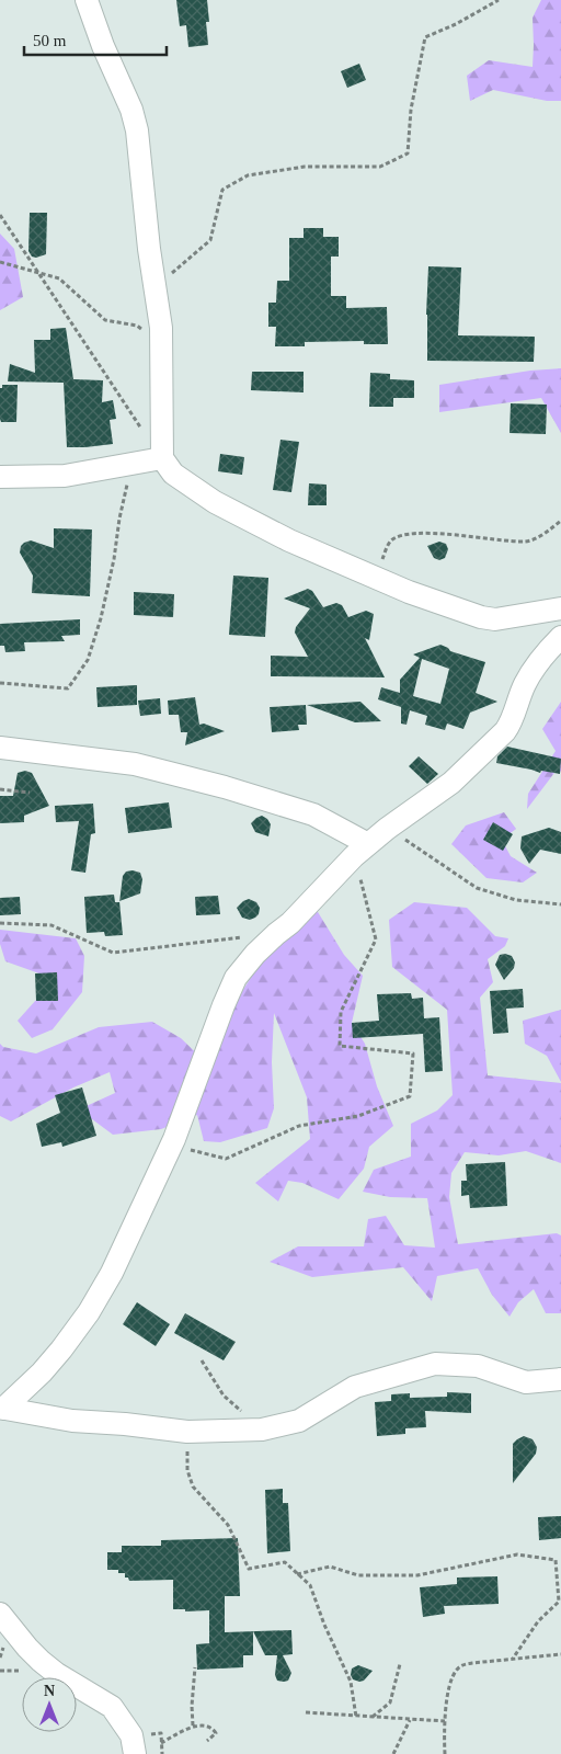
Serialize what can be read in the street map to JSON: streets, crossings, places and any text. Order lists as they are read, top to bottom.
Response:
{
  "scale_bar": "50 m",
  "north": "top"
}
